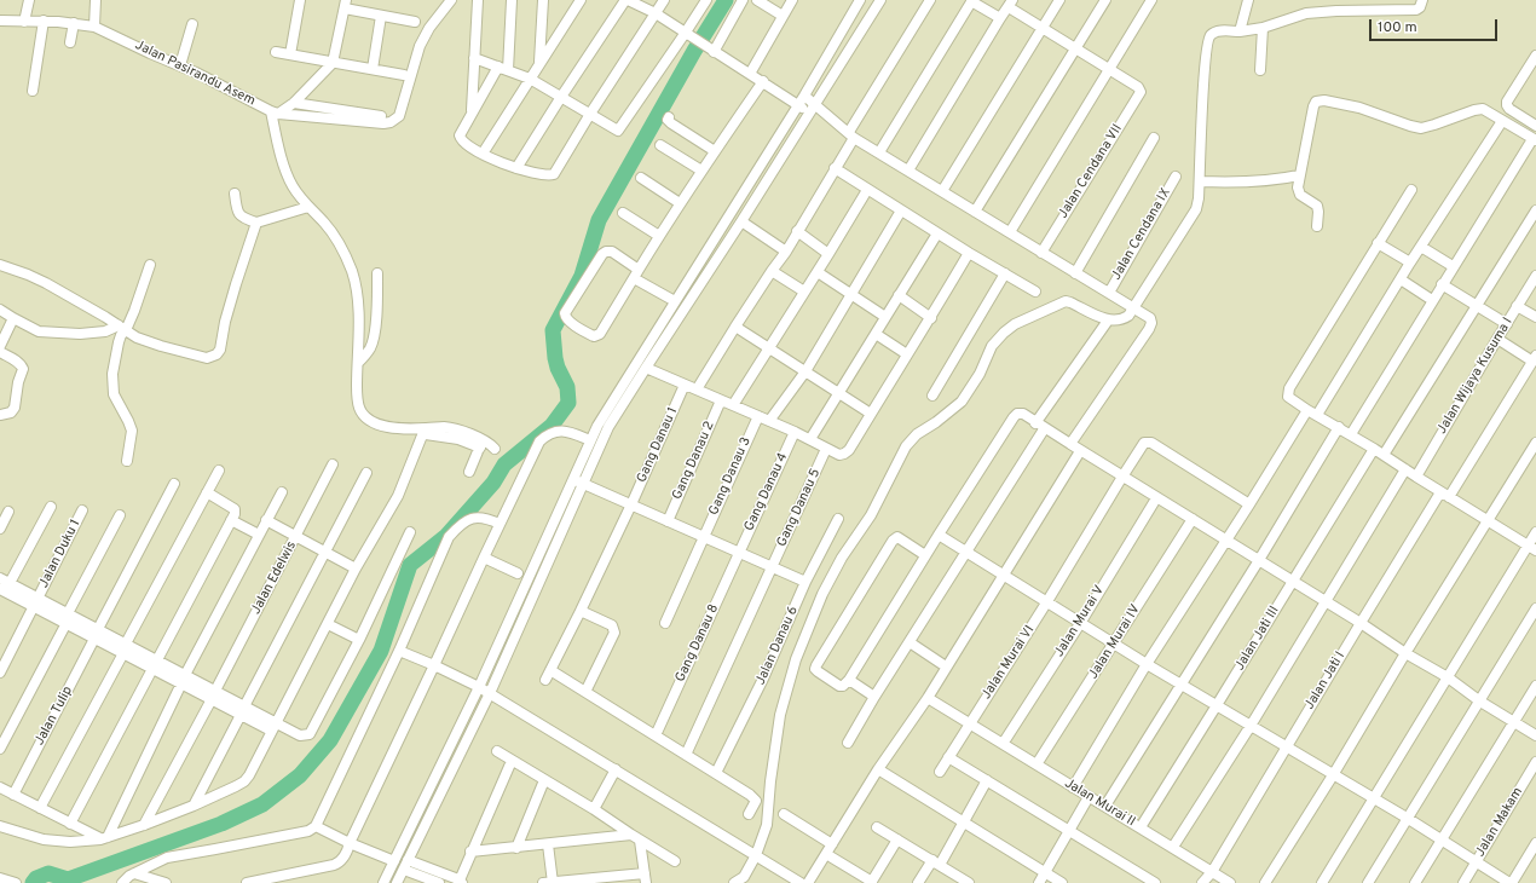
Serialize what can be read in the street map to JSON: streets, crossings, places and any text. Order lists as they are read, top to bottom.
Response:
{
  "streets": {
    "street": [
      "Jalan Pasirandu Asem",
      "Jalan Cendana VII",
      "Jalan Cendana IX",
      "Jalan Wijaya Kusuma I",
      "Gang Danau 1",
      "Gang Danau 2",
      "Gang Danau 3",
      "Gang Danau 4",
      "Gang Danau 5",
      "Jalan Duku 1",
      "Jalan Edelwis",
      "Jalan Murai V",
      "Jalan Jati III",
      "Jalan Murai IV",
      "Gang Danau 8",
      "Jalan Danau 6",
      "Jalan Murai VI",
      "Jalan Jati I",
      "Jalan Tulip",
      "Jalan Murai II",
      "Jalan Makam"
    ]
  },
  "crossings": [
    ["Gang Danau 4", "Gang Danau 8"],
    ["Jalan Murai V", "Jalan Murai II"],
    ["Jalan Jati III", "Jalan Murai II"],
    ["Jalan Murai IV", "Jalan Murai II"],
    ["Jalan Murai VI", "Jalan Murai II"],
    ["Jalan Jati I", "Jalan Murai II"]
  ],
  "scale_bar": "100 m"
}
